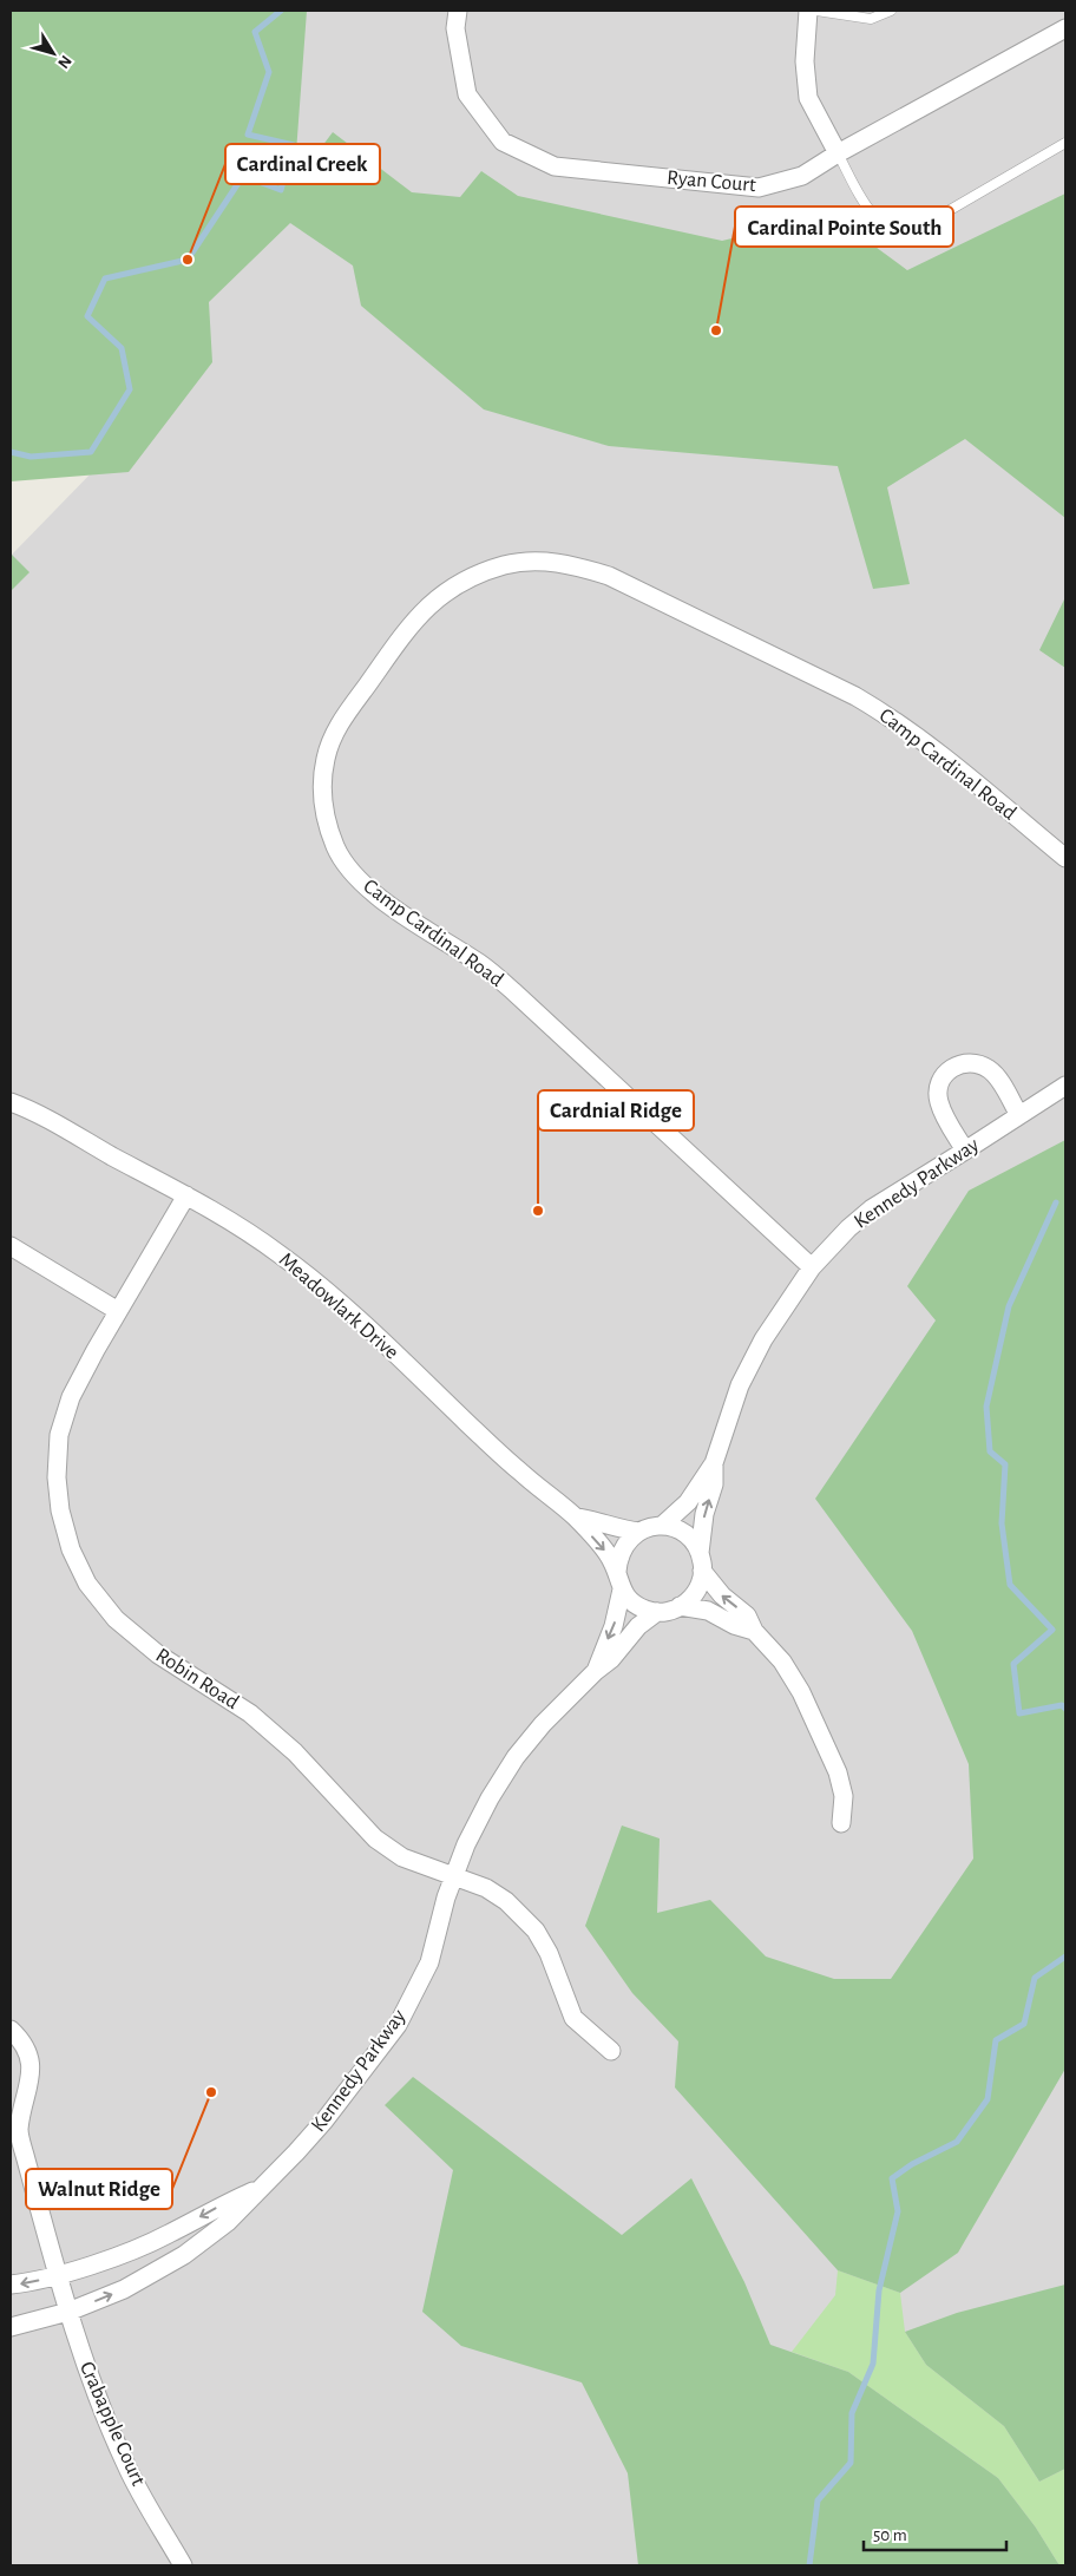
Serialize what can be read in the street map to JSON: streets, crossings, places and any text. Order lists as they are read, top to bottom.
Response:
{
  "streets": {
    "street": [
      "Ryan Court",
      "Camp Cardinal Road",
      "Kennedy Parkway",
      "Meadowlark Drive",
      "Robin Road",
      "Crabapple Court"
    ]
  },
  "crossings": [
    ["Camp Cardinal Road", "Kennedy Parkway"],
    ["Kennedy Parkway", "Meadowlark Drive"],
    ["Kennedy Parkway", "Robin Road"],
    ["Kennedy Parkway", "Crabapple Court"],
    ["Meadowlark Drive", "Robin Road"]
  ],
  "places": [
    "Cardinal Creek",
    "Cardinal Pointe South",
    "Cardnial Ridge",
    "Walnut Ridge"
  ],
  "scale_bar": "50 m",
  "north": "bottom right"
}
